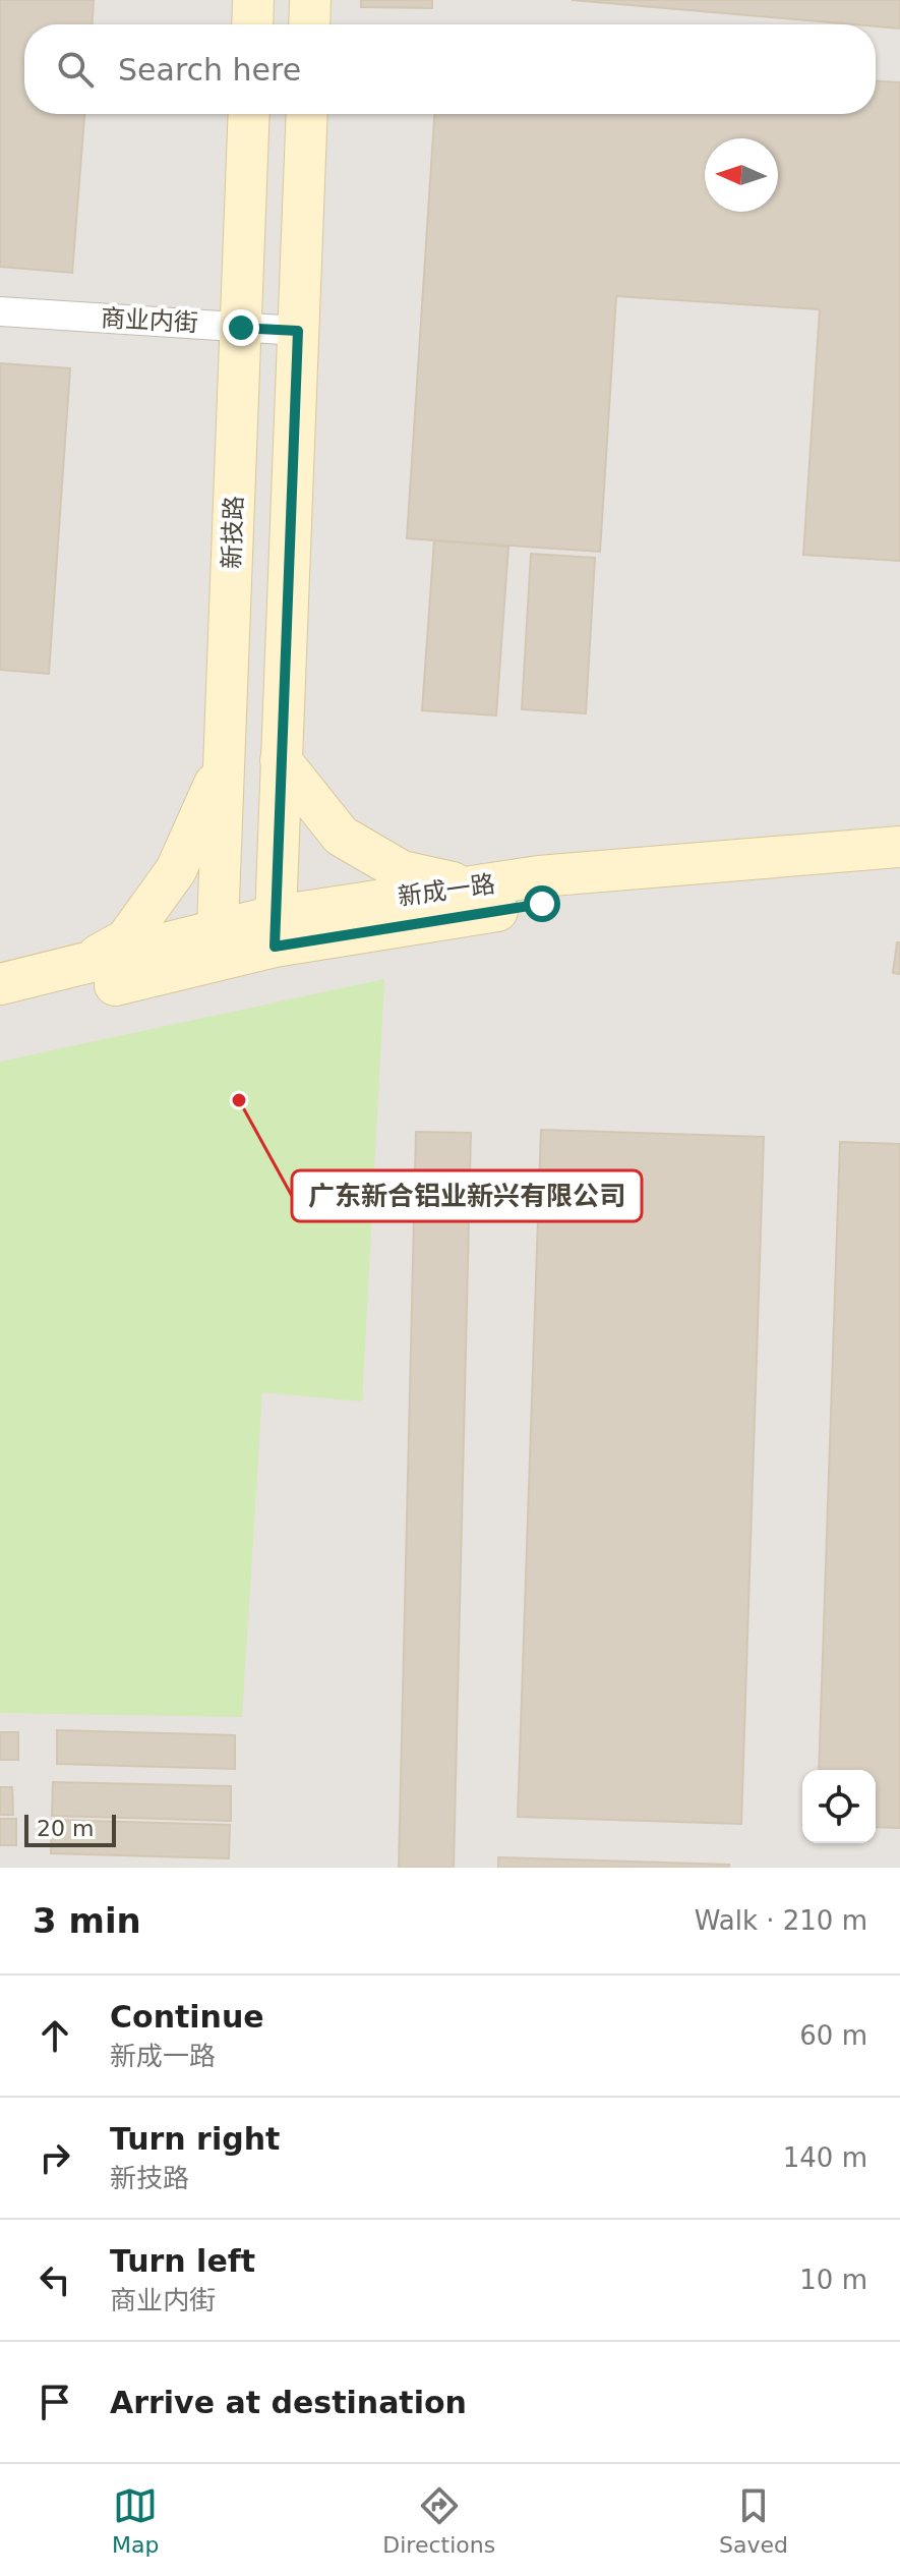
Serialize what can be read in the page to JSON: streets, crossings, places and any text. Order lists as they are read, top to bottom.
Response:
{
  "streets": {
    "street": ["商业内街", "新技路", "新成一路"]
  },
  "crossings": [
    ["商业内街", "新技路"],
    ["新技路", "新成一路"]
  ],
  "places": ["广东新合铝业新兴有限公司"],
  "scale_bar": "20 m",
  "north": "left",
  "page": {
    "search": "Search here",
    "scale": "20 m",
    "heading": ["3 min", "Walk · 210 m"],
    "list": [
      ["Continue", "新成一路", "60 m"],
      ["Turn right", "新技路", "140 m"],
      ["Turn left", "商业内街", "10 m"],
      "Arrive at destination"
    ],
    "nav": ["Map", "Directions", "Saved"]
  }
}
